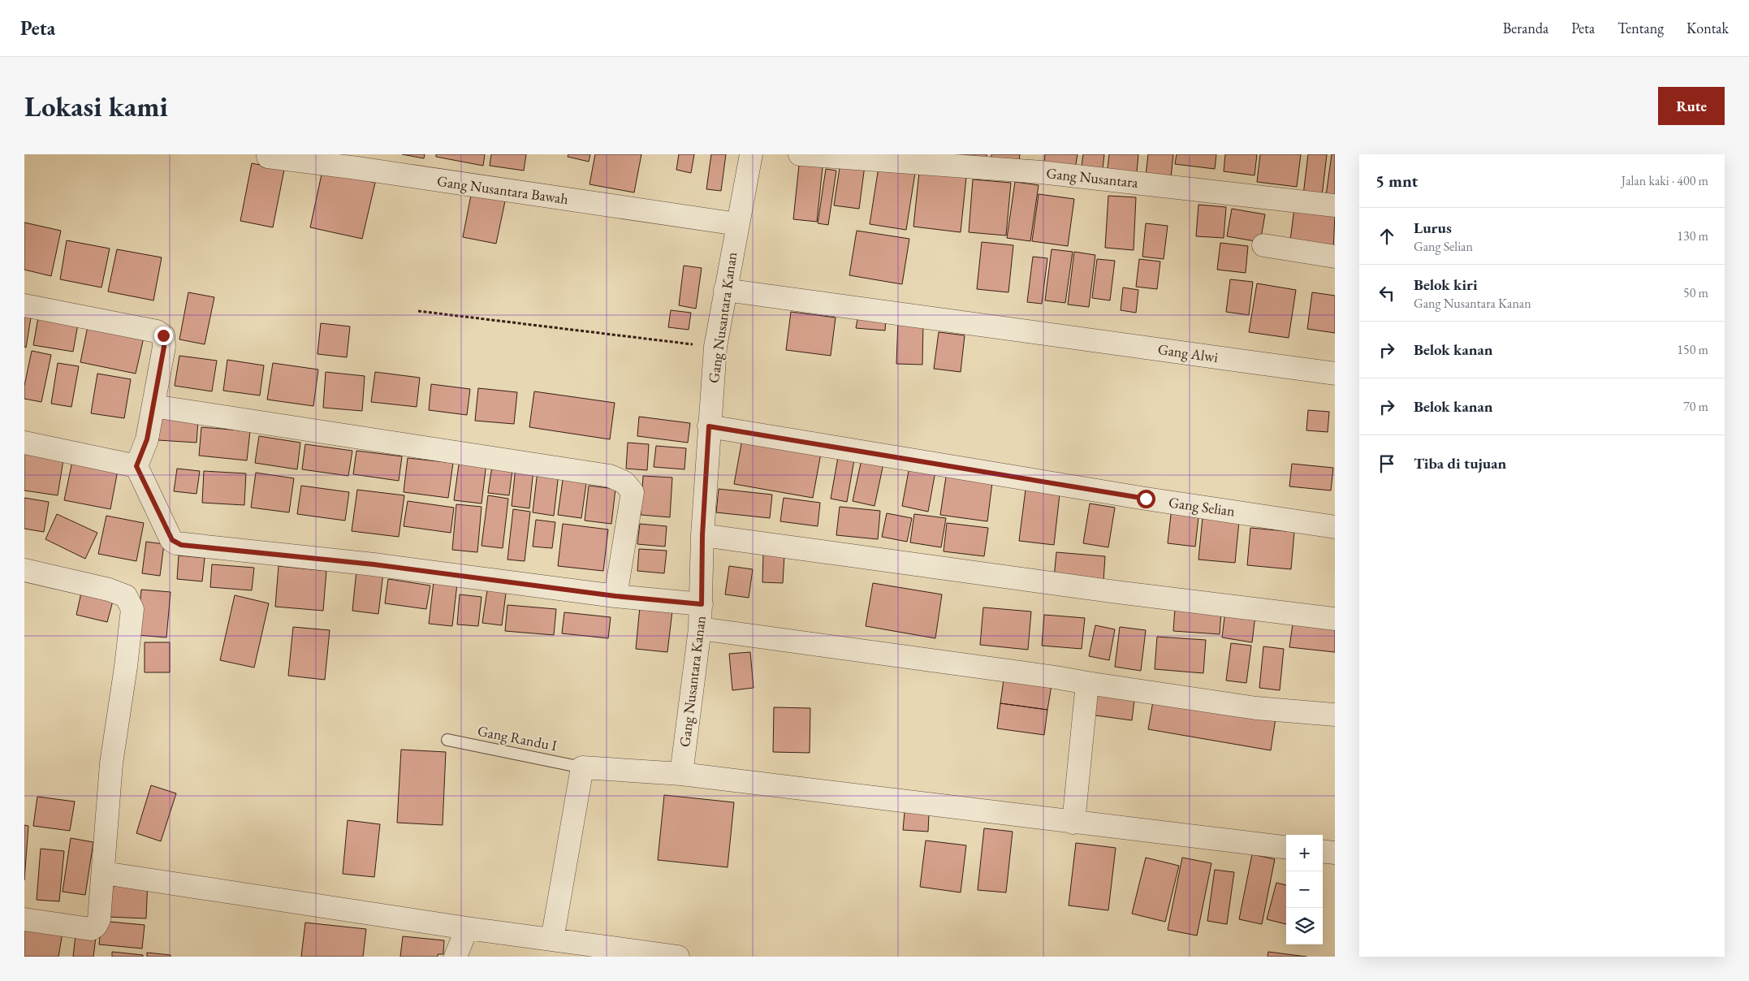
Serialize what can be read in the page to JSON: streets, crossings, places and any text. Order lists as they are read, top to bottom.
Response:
{
  "streets": {
    "street": [
      "Gang Nusantara",
      "Gang Nusantara Bawah",
      "Gang Nusantara Kanan",
      "Gang Alwi",
      "Gang Selian"
    ],
    "lane": ["Gang Randu I"]
  },
  "crossings": [
    ["Gang Nusantara Bawah", "Gang Nusantara Kanan"],
    ["Gang Nusantara Kanan", "Gang Alwi"],
    ["Gang Nusantara Kanan", "Gang Selian"]
  ],
  "page": {
    "header": "Peta",
    "nav": [
      "Beranda",
      "Peta",
      "Tentang",
      "Kontak"
    ],
    "buttons": "Rute",
    "title": "Lokasi kami",
    "heading": ["5 mnt", "Jalan kaki · 400 m"],
    "list": [
      ["Lurus", "Gang Selian", "130 m"],
      ["Belok kiri", "Gang Nusantara Kanan", "50 m"],
      ["Belok kanan", "150 m"],
      ["Belok kanan", "70 m"],
      "Tiba di tujuan"
    ],
    "map_buttons": ["+", "−"]
  }
}
